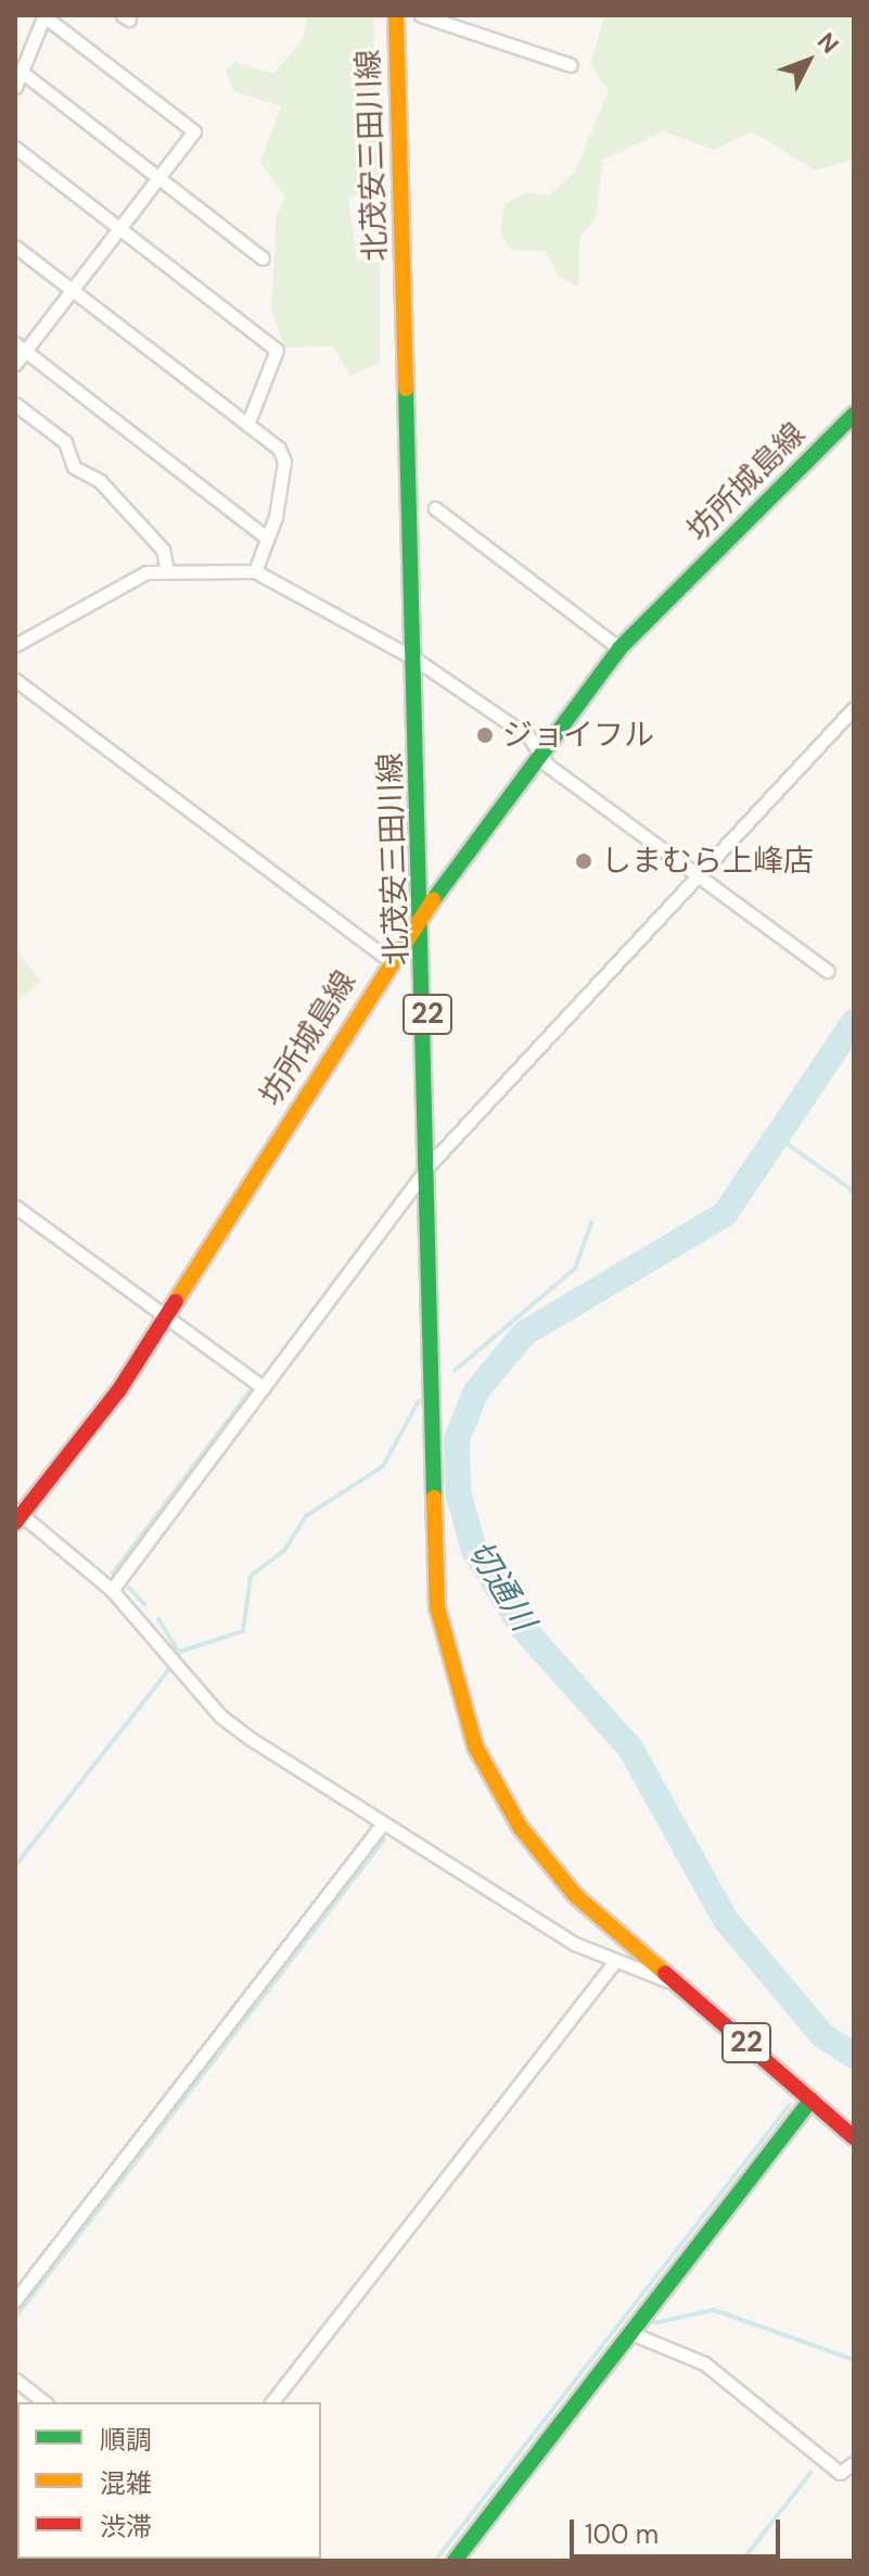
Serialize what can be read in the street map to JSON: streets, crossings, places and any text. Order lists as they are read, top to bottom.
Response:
{
  "streets": {
    "main road": ["北茂安三田川線", "坊所城島線", "22"]
  },
  "crossings": [
    ["北茂安三田川線", "坊所城島線"],
    ["北茂安三田川線", "22"]
  ],
  "water": ["切通川"],
  "places": ["ジョイフル", "しまむら上峰店"],
  "legend": ["順調", "混雑", "渋滞"],
  "scale_bar": "100 m",
  "north": "top right"
}
